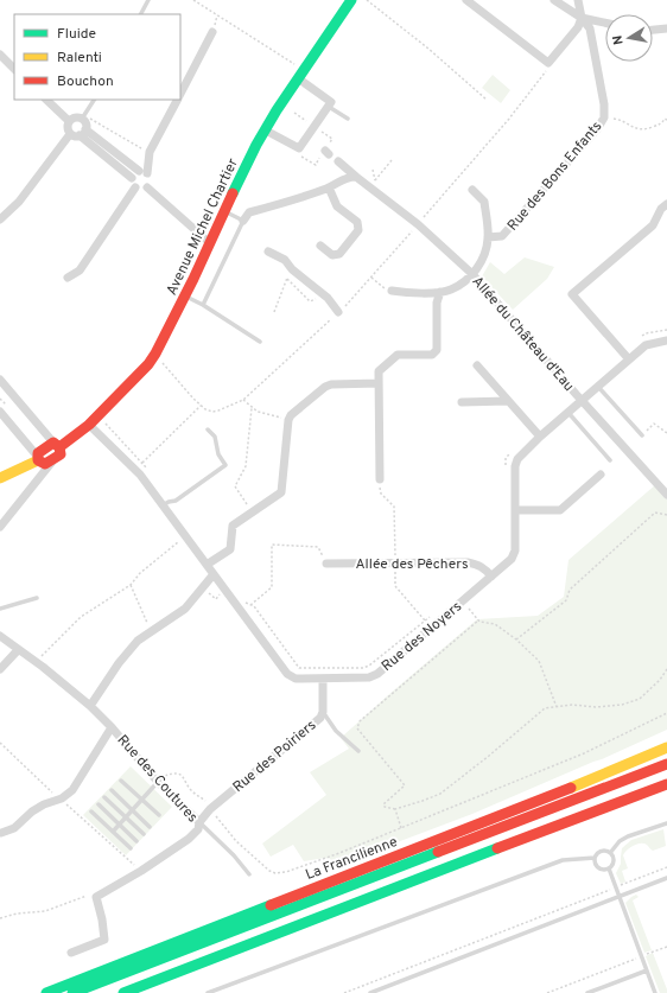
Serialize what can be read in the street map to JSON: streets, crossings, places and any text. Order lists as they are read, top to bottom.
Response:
{
  "streets": {
    "main road": ["Avenue Michel Chartier", "La Francilienne"],
    "street": [
      "Rue des Bons Enfants",
      "Allée du Château d'Eau",
      "Allée des Pêchers",
      "Rue des Noyers",
      "Rue des Poiriers",
      "Rue des Coutures"
    ]
  },
  "crossings": [
    ["Rue des Bons Enfants", "Allée du Château d'Eau"],
    ["Avenue Michel Chartier", "Rue des Noyers"],
    ["Allée du Château d'Eau", "Rue des Noyers"],
    ["Allée des Pêchers", "Rue des Noyers"],
    ["Rue des Noyers", "Rue des Poiriers"],
    ["Rue des Poiriers", "Rue des Coutures"]
  ],
  "legend": ["Fluide", "Ralenti", "Bouchon"],
  "north": "left"
}
